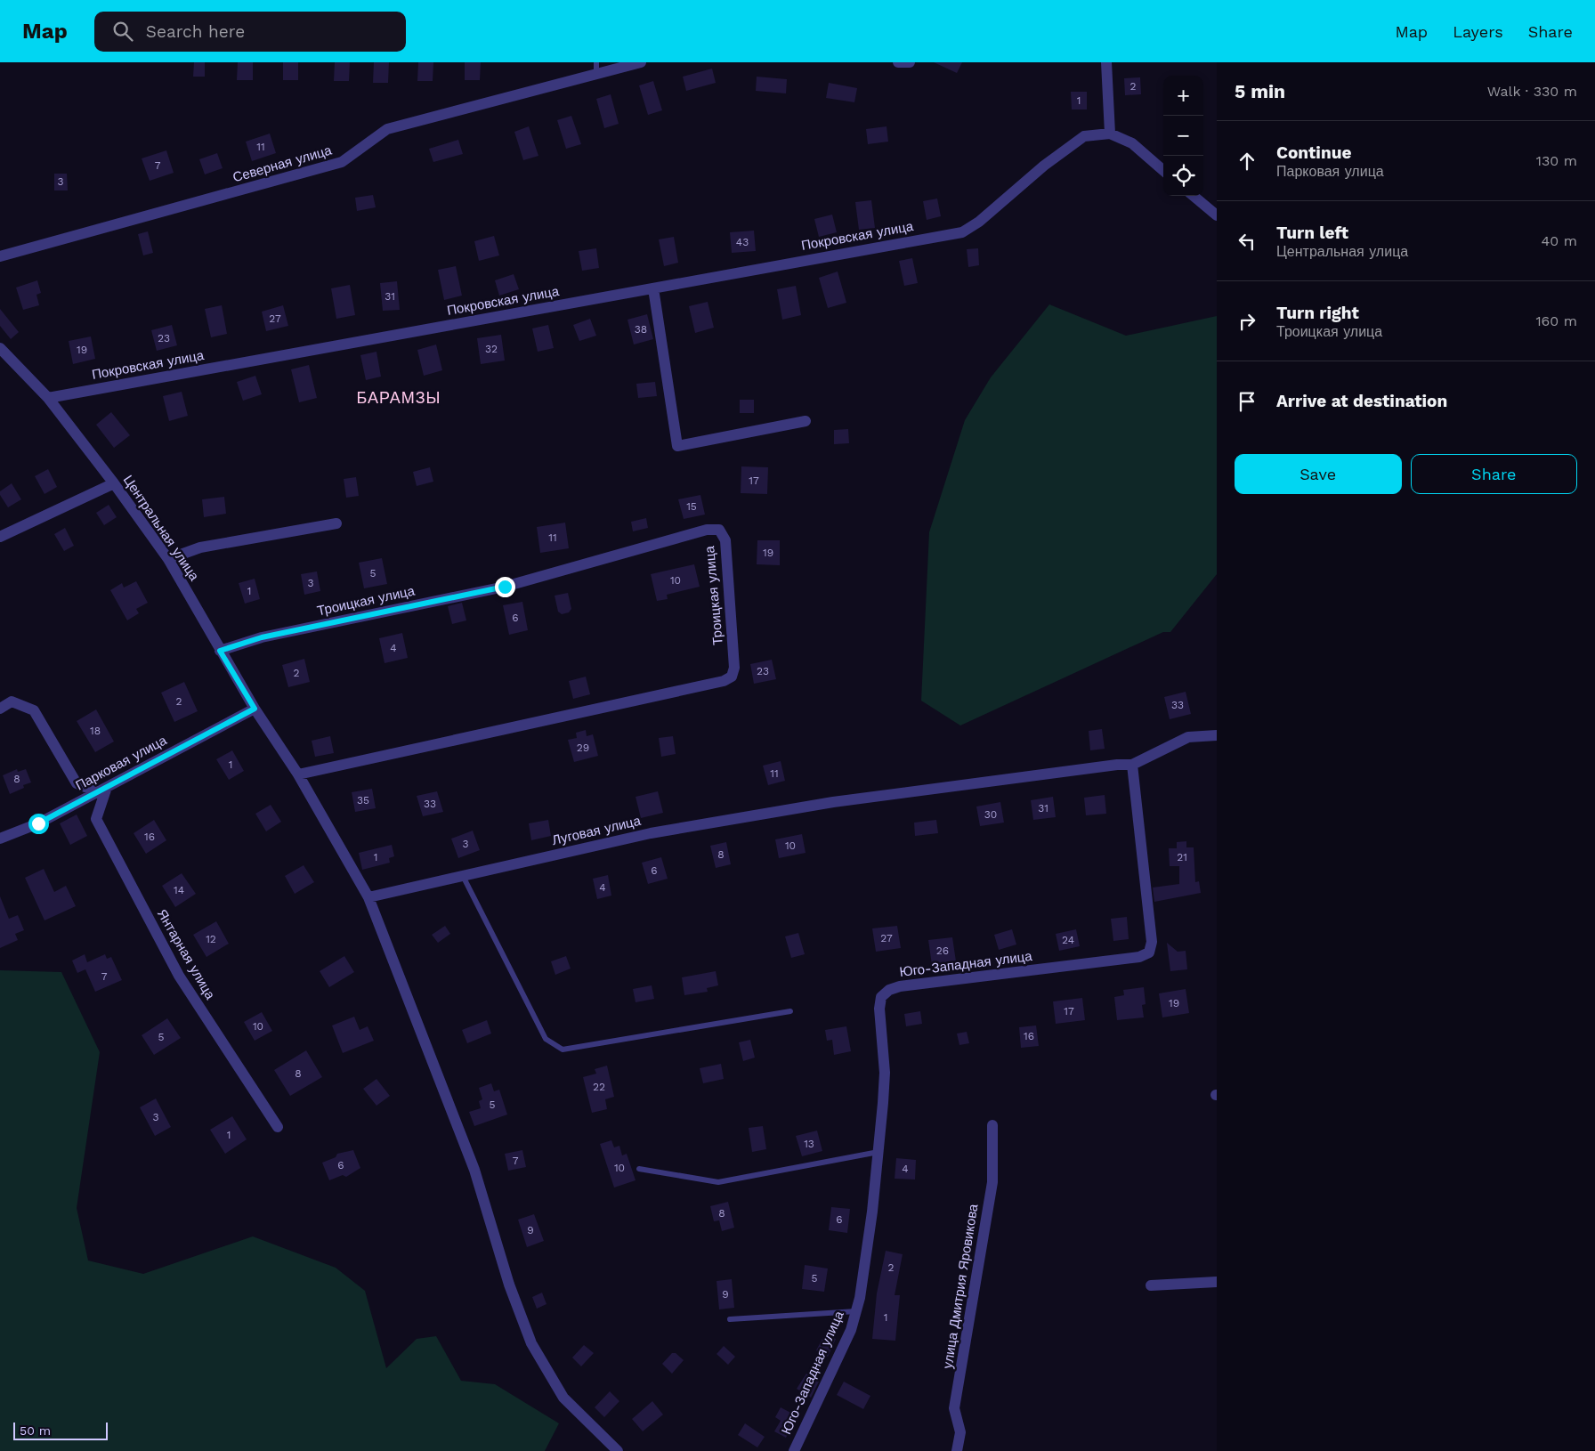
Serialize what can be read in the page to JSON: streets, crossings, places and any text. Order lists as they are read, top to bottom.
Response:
{
  "streets": {
    "street": [
      "Северная улица",
      "Покровская улица",
      "Центральная улица",
      "Троицкая улица",
      "Парковая улица",
      "Луговая улица",
      "Янтарная улица",
      "Юго-Западная улица",
      "улица Дмитрия Яровикова"
    ]
  },
  "crossings": [
    ["Покровская улица", "Центральная улица"],
    ["Центральная улица", "Троицкая улица"],
    ["Центральная улица", "Парковая улица"],
    ["Центральная улица", "Луговая улица"],
    ["Парковая улица", "Янтарная улица"],
    ["Луговая улица", "Юго-Западная улица"]
  ],
  "districts": ["БАРАМЗЫ"],
  "house_numbers": [
    "2",
    "1",
    "11",
    "7",
    "3",
    "43",
    "31",
    "27",
    "38",
    "23",
    "32",
    "19",
    "17",
    "15",
    "11",
    "19",
    "5",
    "10",
    "3",
    "1",
    "6",
    "4",
    "23",
    "2",
    "2",
    "33",
    "18",
    "29",
    "1",
    "11",
    "8",
    "35",
    "33",
    "31",
    "30",
    "16",
    "3",
    "10",
    "8",
    "1",
    "21",
    "6",
    "4",
    "14",
    "27",
    "12",
    "24",
    "26",
    "7",
    "19",
    "17",
    "10",
    "16",
    "5",
    "8",
    "22",
    "5",
    "3",
    "1",
    "13",
    "7",
    "6",
    "10",
    "4",
    "8",
    "6",
    "9",
    "2",
    "5",
    "9",
    "1"
  ],
  "scale_bar": "50 m",
  "page": {
    "header": "Map",
    "search": "Search here",
    "nav": ["Map", "Layers", "Share"],
    "heading": ["5 min", "Walk · 330 m"],
    "map_buttons": ["+", "−"],
    "list": [
      ["Continue", "Парковая улица", "130 m"],
      ["Turn left", "Центральная улица", "40 m"],
      ["Turn right", "Троицкая улица", "160 m"],
      "Arrive at destination"
    ],
    "buttons": ["Save", "Share"],
    "scale": "50 m"
  }
}
